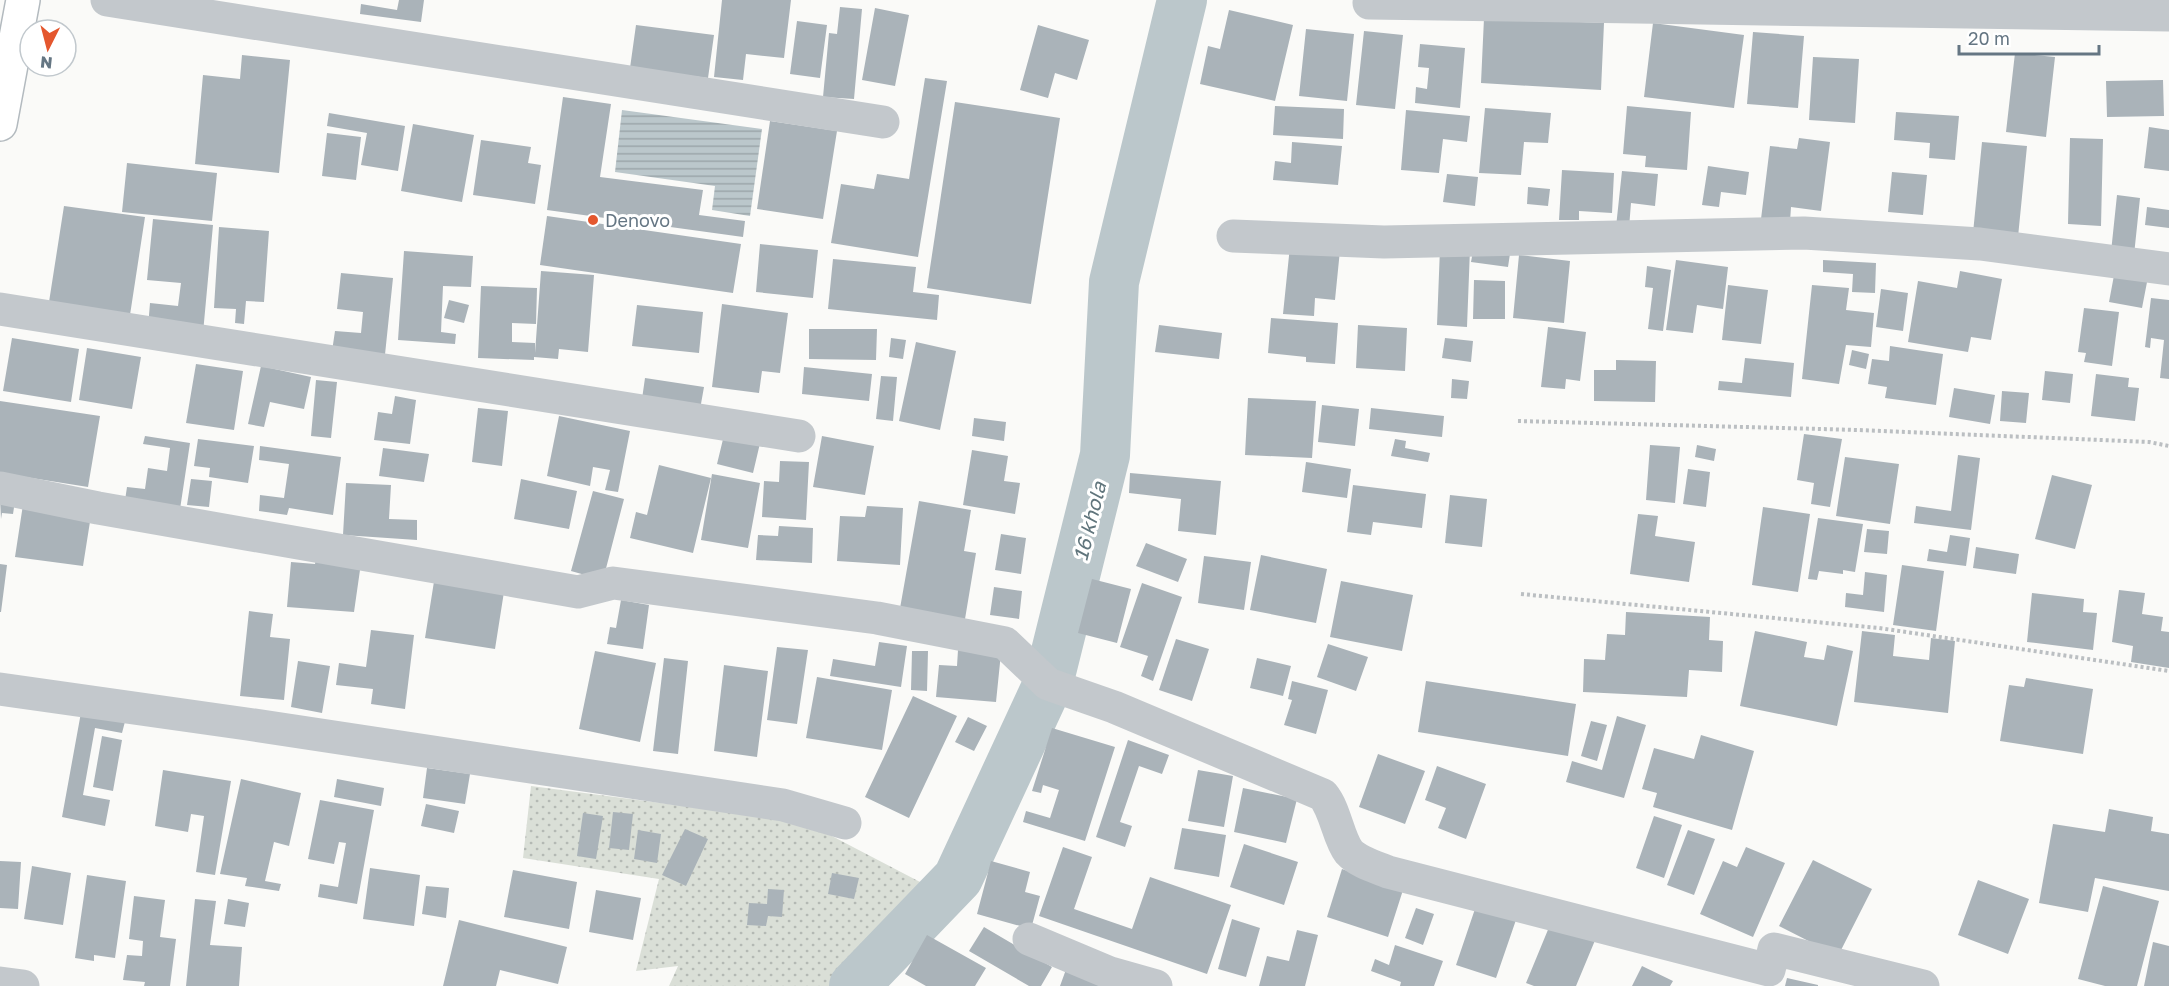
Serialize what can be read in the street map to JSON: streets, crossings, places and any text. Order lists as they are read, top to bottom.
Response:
{
  "water": ["16 khola"],
  "places": ["Denovo"],
  "scale_bar": "20 m",
  "north": "bottom"
}
